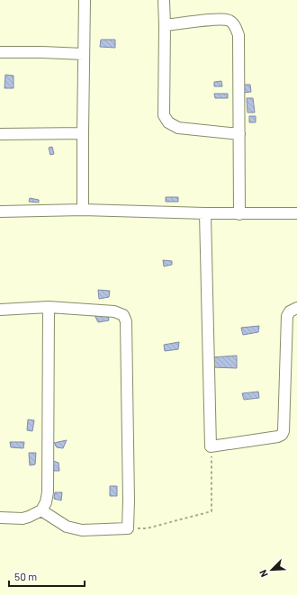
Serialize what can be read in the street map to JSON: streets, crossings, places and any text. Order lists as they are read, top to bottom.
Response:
{
  "scale_bar": "50 m",
  "north": "bottom left"
}
